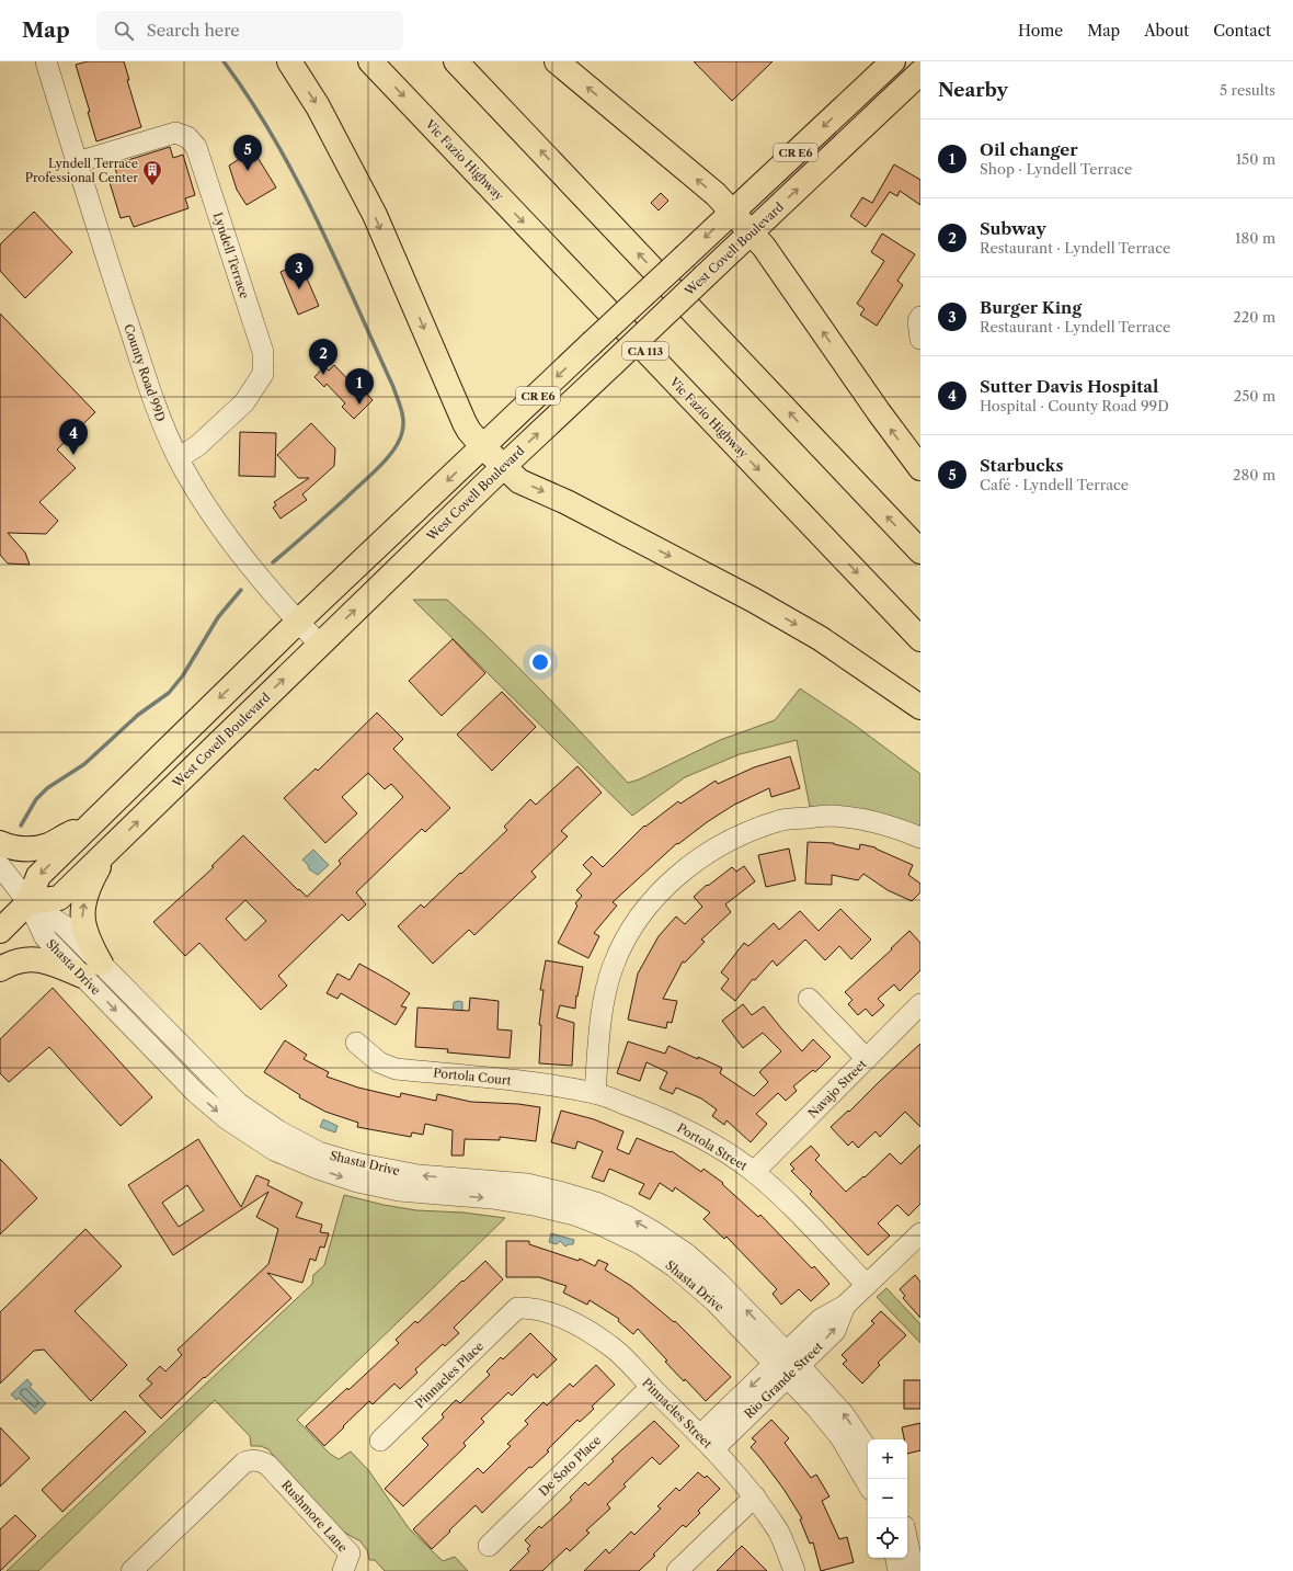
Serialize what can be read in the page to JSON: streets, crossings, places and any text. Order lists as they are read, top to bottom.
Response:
{
  "streets": {
    "main road": [
      "CR E6",
      "Vic Fazio Highway",
      "West Covell Boulevard",
      "CA 113"
    ],
    "street": [
      "Lyndell Terrace",
      "County Road 99D",
      "Shasta Drive",
      "Portola Court",
      "Navajo Street",
      "Portola Street",
      "Pinnacles Place",
      "Rio Grande Street",
      "Pinnacles Street",
      "De Soto Place",
      "Rushmore Lane"
    ]
  },
  "crossings": [
    ["CR E6", "West Covell Boulevard"],
    ["CR E6", "County Road 99D"],
    ["CR E6", "Shasta Drive"],
    ["West Covell Boulevard", "County Road 99D"],
    ["West Covell Boulevard", "Shasta Drive"],
    ["Lyndell Terrace", "County Road 99D"],
    ["Shasta Drive", "Rio Grande Street"],
    ["Portola Court", "Portola Street"],
    ["Navajo Street", "Portola Street"],
    ["Portola Street", "Rio Grande Street"],
    ["Pinnacles Place", "Pinnacles Street"],
    ["Rio Grande Street", "Pinnacles Street"],
    ["Pinnacles Street", "De Soto Place"]
  ],
  "places": {
    "building": ["Lyndell Terrace Professional Center"]
  },
  "page": {
    "header": "Map",
    "search": "Search here",
    "nav": [
      "Home",
      "Map",
      "About",
      "Contact"
    ],
    "heading": ["Nearby", "5 results"],
    "list": [
      {
        "mark": "1",
        "name": "Oil changer",
        "note": "Shop · Lyndell Terrace",
        "value": "150 m"
      },
      {
        "mark": "2",
        "name": "Subway",
        "note": "Restaurant · Lyndell Terrace",
        "value": "180 m"
      },
      {
        "mark": "3",
        "name": "Burger King",
        "note": "Restaurant · Lyndell Terrace",
        "value": "220 m"
      },
      {
        "mark": "4",
        "name": "Sutter Davis Hospital",
        "note": "Hospital · County Road 99D",
        "value": "250 m"
      },
      {
        "mark": "5",
        "name": "Starbucks",
        "note": "Café · Lyndell Terrace",
        "value": "280 m"
      }
    ],
    "pins": [
      "5",
      "3",
      "2",
      "1",
      "4"
    ],
    "map_buttons": ["+", "−"]
  }
}
